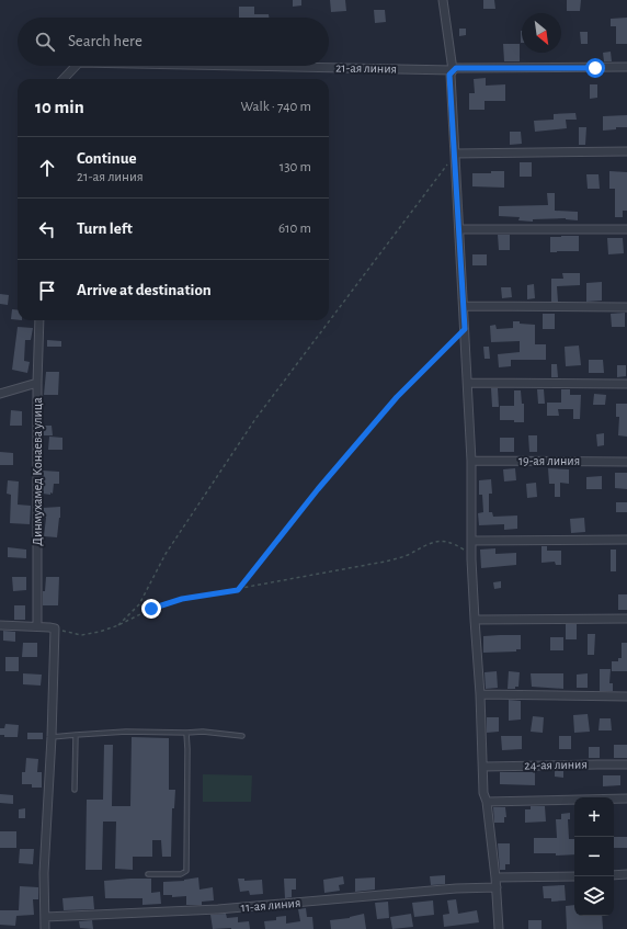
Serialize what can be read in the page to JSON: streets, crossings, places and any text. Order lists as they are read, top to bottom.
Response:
{
  "streets": {
    "street": [
      "21-ая линия",
      "19-ая линия",
      "Динмухамед Конаева улица",
      "24-ая линия",
      "11-ая линия"
    ]
  },
  "north": "bottom right",
  "page": {
    "search": "Search here",
    "heading": ["10 min", "Walk · 740 m"],
    "list": [
      ["Continue", "21-ая линия", "130 m"],
      ["Turn left", "610 m"],
      "Arrive at destination"
    ],
    "map_buttons": ["+", "−"]
  }
}
